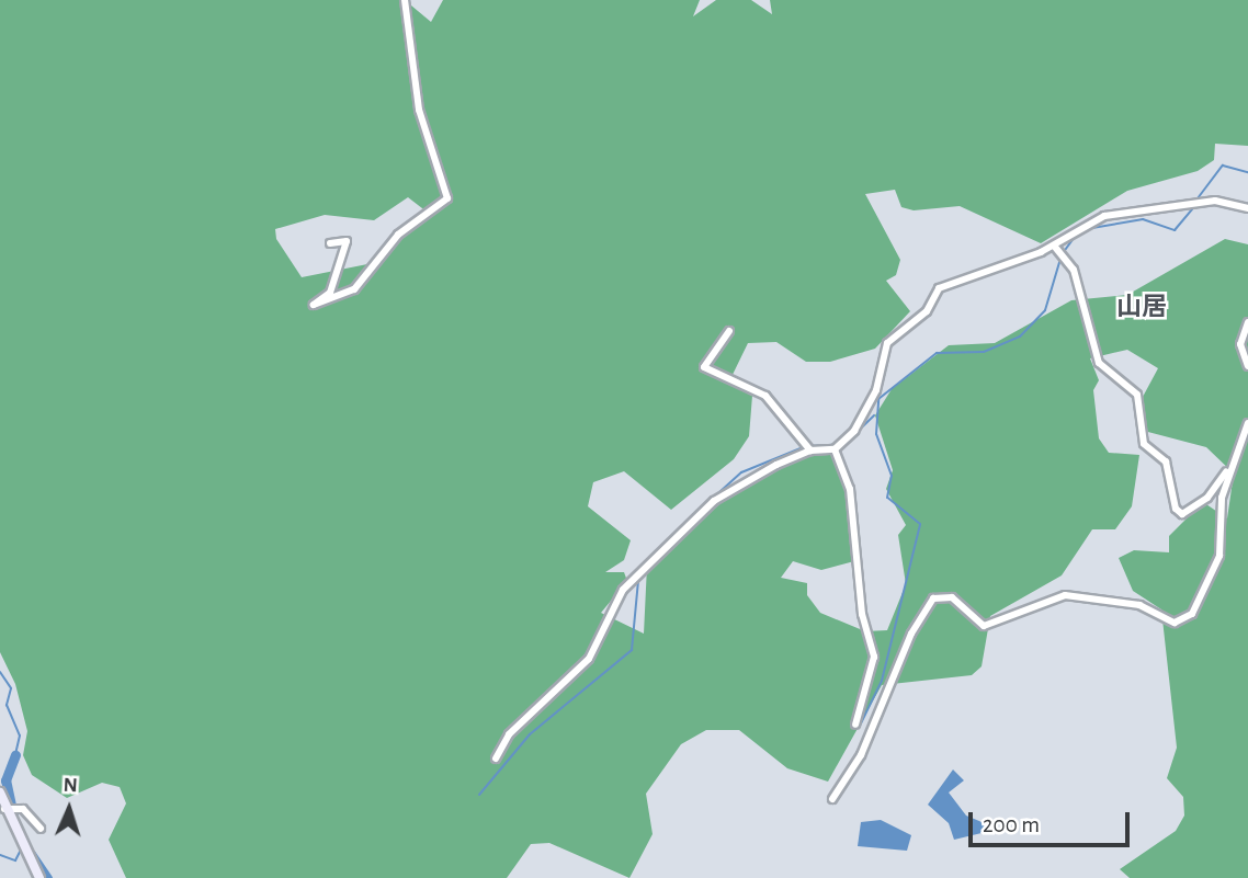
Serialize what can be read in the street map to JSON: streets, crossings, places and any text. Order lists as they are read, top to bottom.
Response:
{
  "districts": ["山居"],
  "scale_bar": "200 m",
  "north": "top"
}
